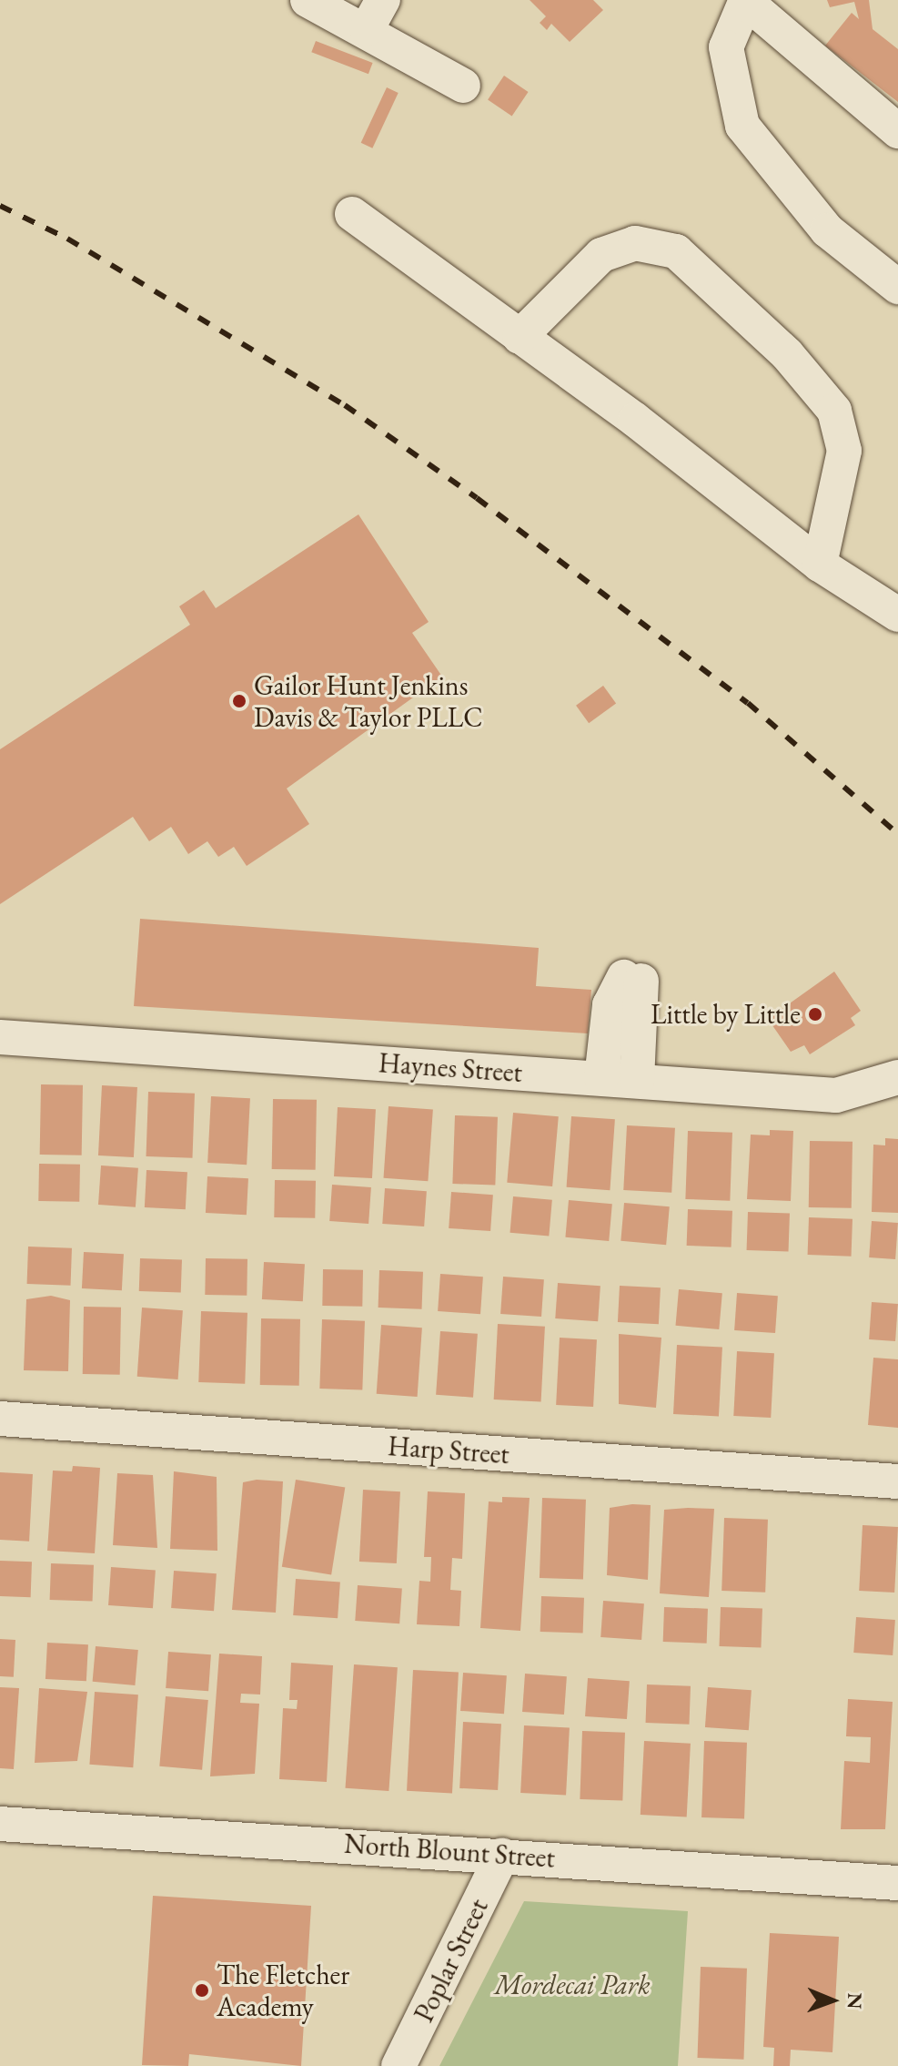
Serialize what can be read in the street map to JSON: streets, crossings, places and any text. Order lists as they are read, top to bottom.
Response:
{
  "streets": {
    "street": [
      "Haynes Street",
      "Harp Street",
      "North Blount Street",
      "Poplar Street"
    ]
  },
  "crossings": [
    ["North Blount Street", "Poplar Street"]
  ],
  "parks": ["Mordecai Park"],
  "places": ["Gailor Hunt Jenkins Davis & Taylor PLLC", "Little by Little", "The Fletcher Academy"],
  "north": "right"
}
